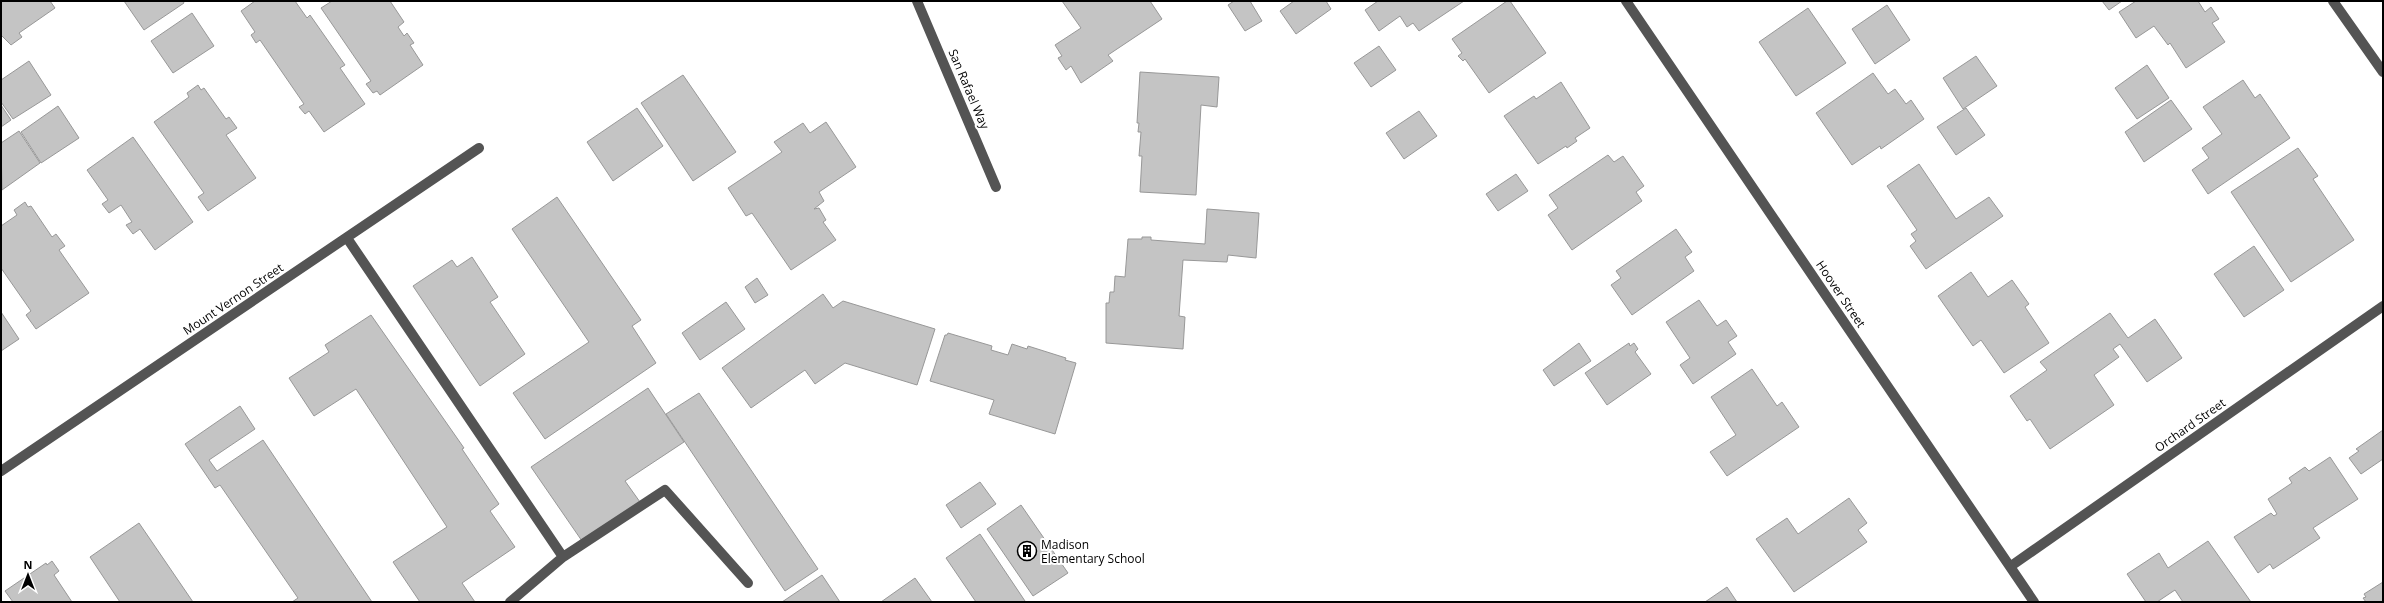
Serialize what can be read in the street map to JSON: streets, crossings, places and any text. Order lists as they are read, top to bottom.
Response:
{
  "streets": {
    "street": [
      "San Rafael Way",
      "Hoover Street",
      "Mount Vernon Street",
      "Orchard Street"
    ]
  },
  "crossings": [
    ["Hoover Street", "Orchard Street"]
  ],
  "places": {
    "building": ["Madison Elementary School"]
  },
  "north": "top"
}
